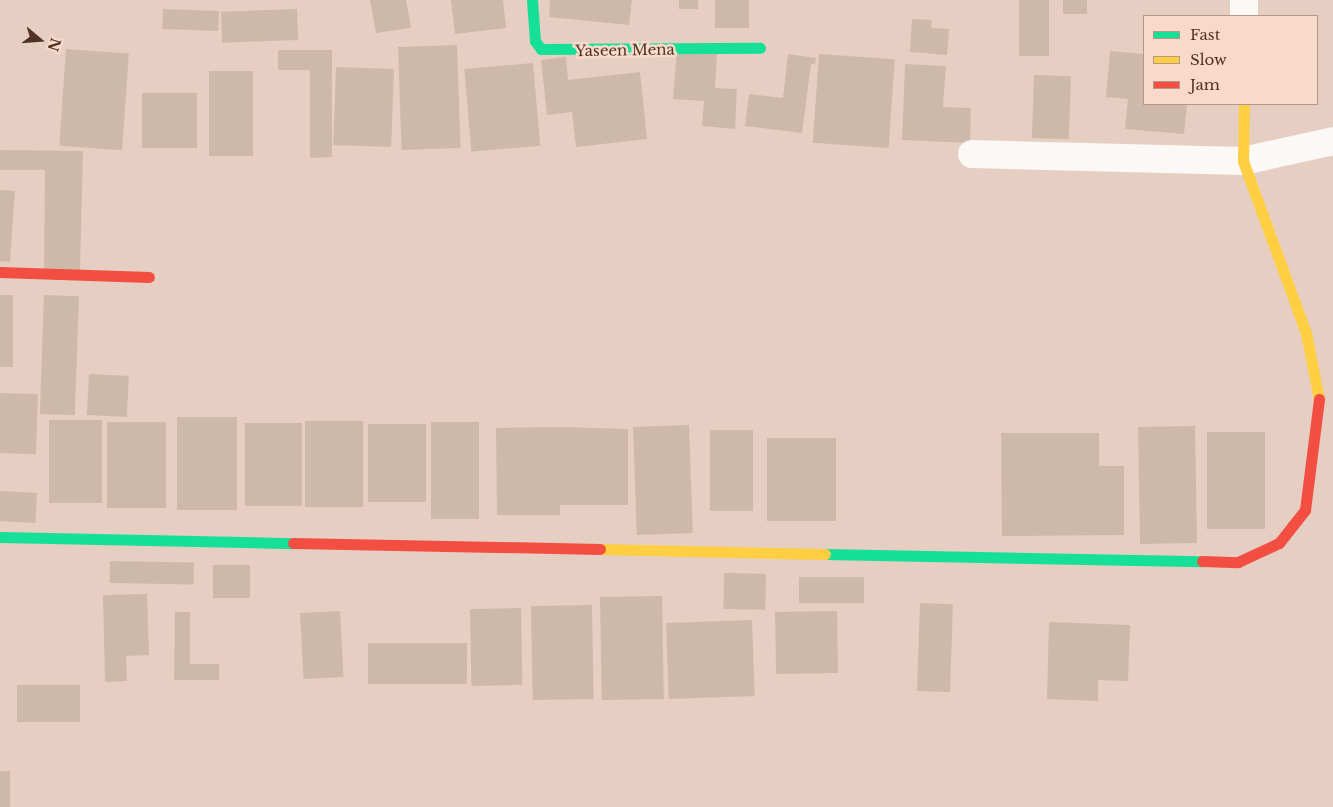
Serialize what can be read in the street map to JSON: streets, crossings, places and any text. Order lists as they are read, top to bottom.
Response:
{
  "streets": {
    "street": ["Yaseen Mena"]
  },
  "legend": ["Fast", "Slow", "Jam"],
  "north": "right"
}
